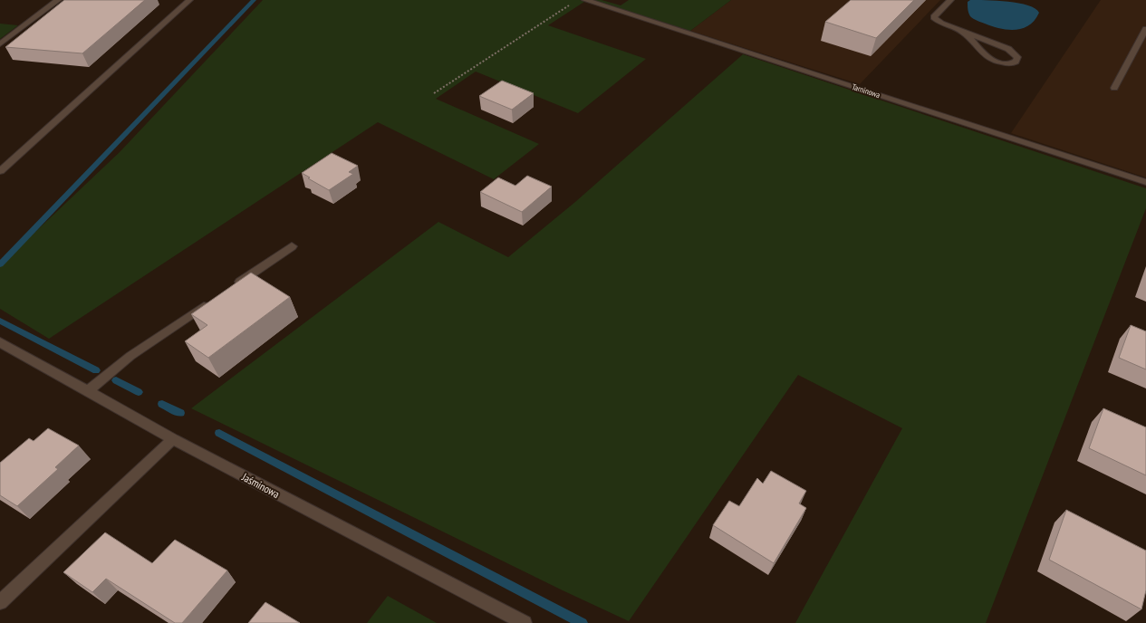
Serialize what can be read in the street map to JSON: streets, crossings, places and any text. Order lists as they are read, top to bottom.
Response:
{
  "streets": {
    "street": ["Tarninowa", "Jaśminowa"]
  }
}
